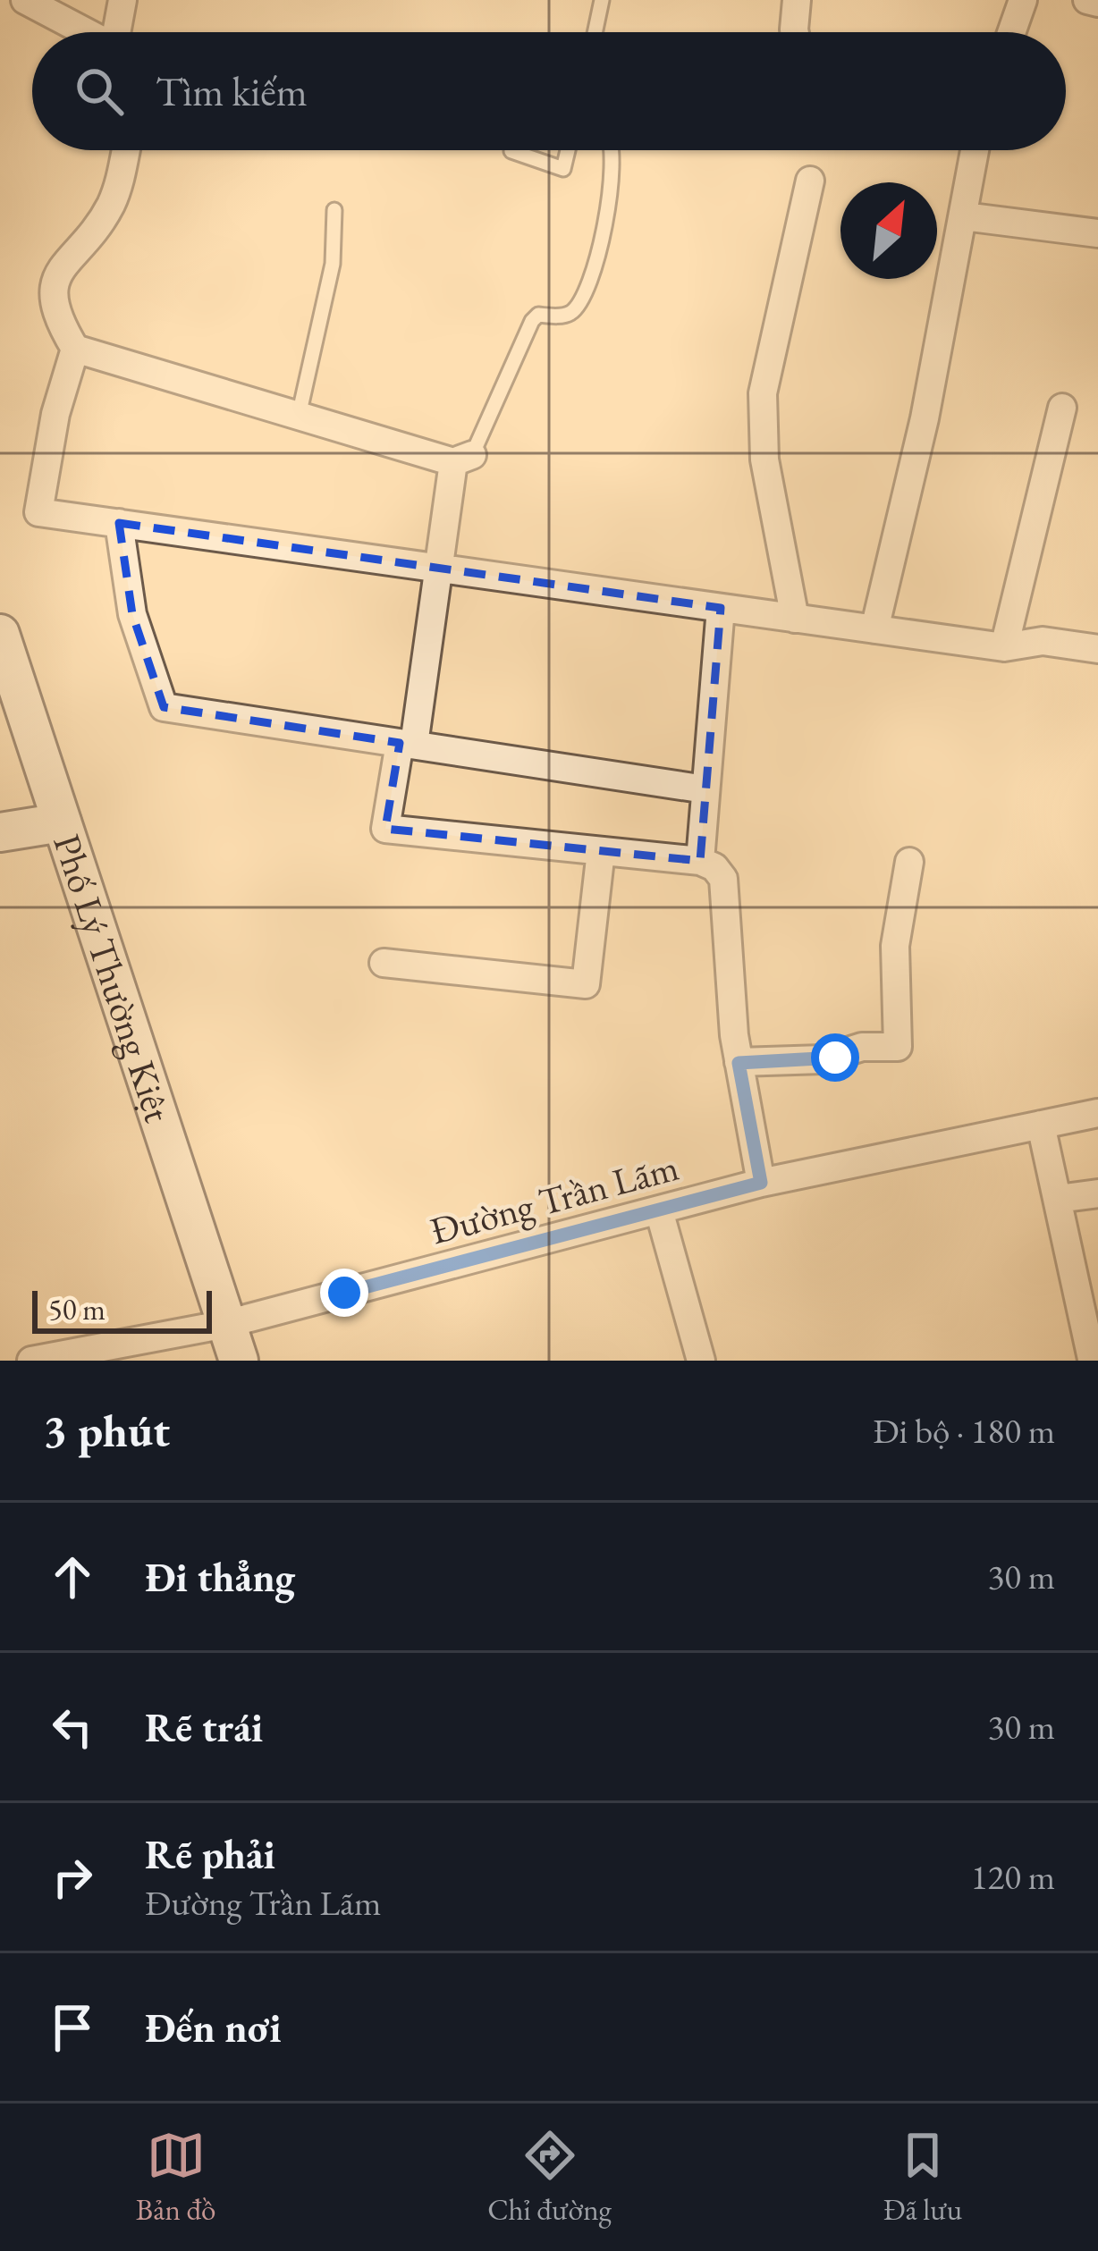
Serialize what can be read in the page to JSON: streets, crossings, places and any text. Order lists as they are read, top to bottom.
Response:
{
  "streets": {
    "main road": ["Phố Lý Thường Kiệt"],
    "street": ["Đường Trần Lãm"]
  },
  "crossings": [
    ["Phố Lý Thường Kiệt", "Đường Trần Lãm"]
  ],
  "scale_bar": "50 m",
  "north": "top right",
  "page": {
    "search": "Tìm kiếm",
    "scale": "50 m",
    "heading": ["3 phút", "Đi bộ · 180 m"],
    "list": [
      ["Đi thẳng", "30 m"],
      ["Rẽ trái", "30 m"],
      ["Rẽ phải", "Đường Trần Lãm", "120 m"],
      "Đến nơi"
    ],
    "nav": ["Bản đồ", "Chỉ đường", "Đã lưu"]
  }
}
